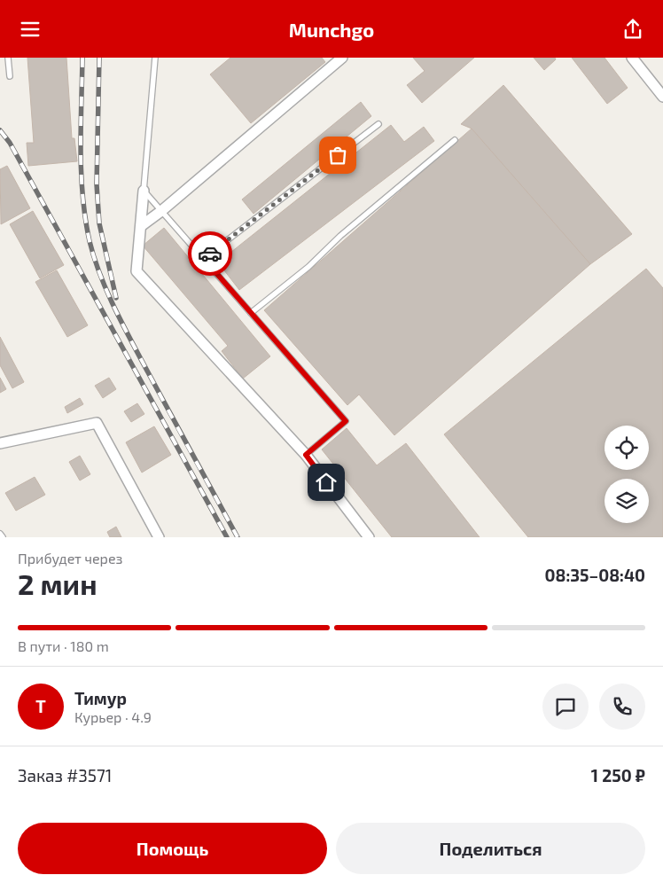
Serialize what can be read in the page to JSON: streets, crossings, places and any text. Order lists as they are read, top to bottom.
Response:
{
  "page": {
    "header": "Munchgo",
    "heading": ["2 мин", "Прибудет через", "08:35–08:40"],
    "panel": [
      "Тимур",
      "Курьер · 4.9",
      "Заказ #3571",
      "1 250 ₽"
    ],
    "bar": "В пути · 180 m",
    "round": "Т",
    "buttons": ["Помощь", "Поделиться"]
  }
}
